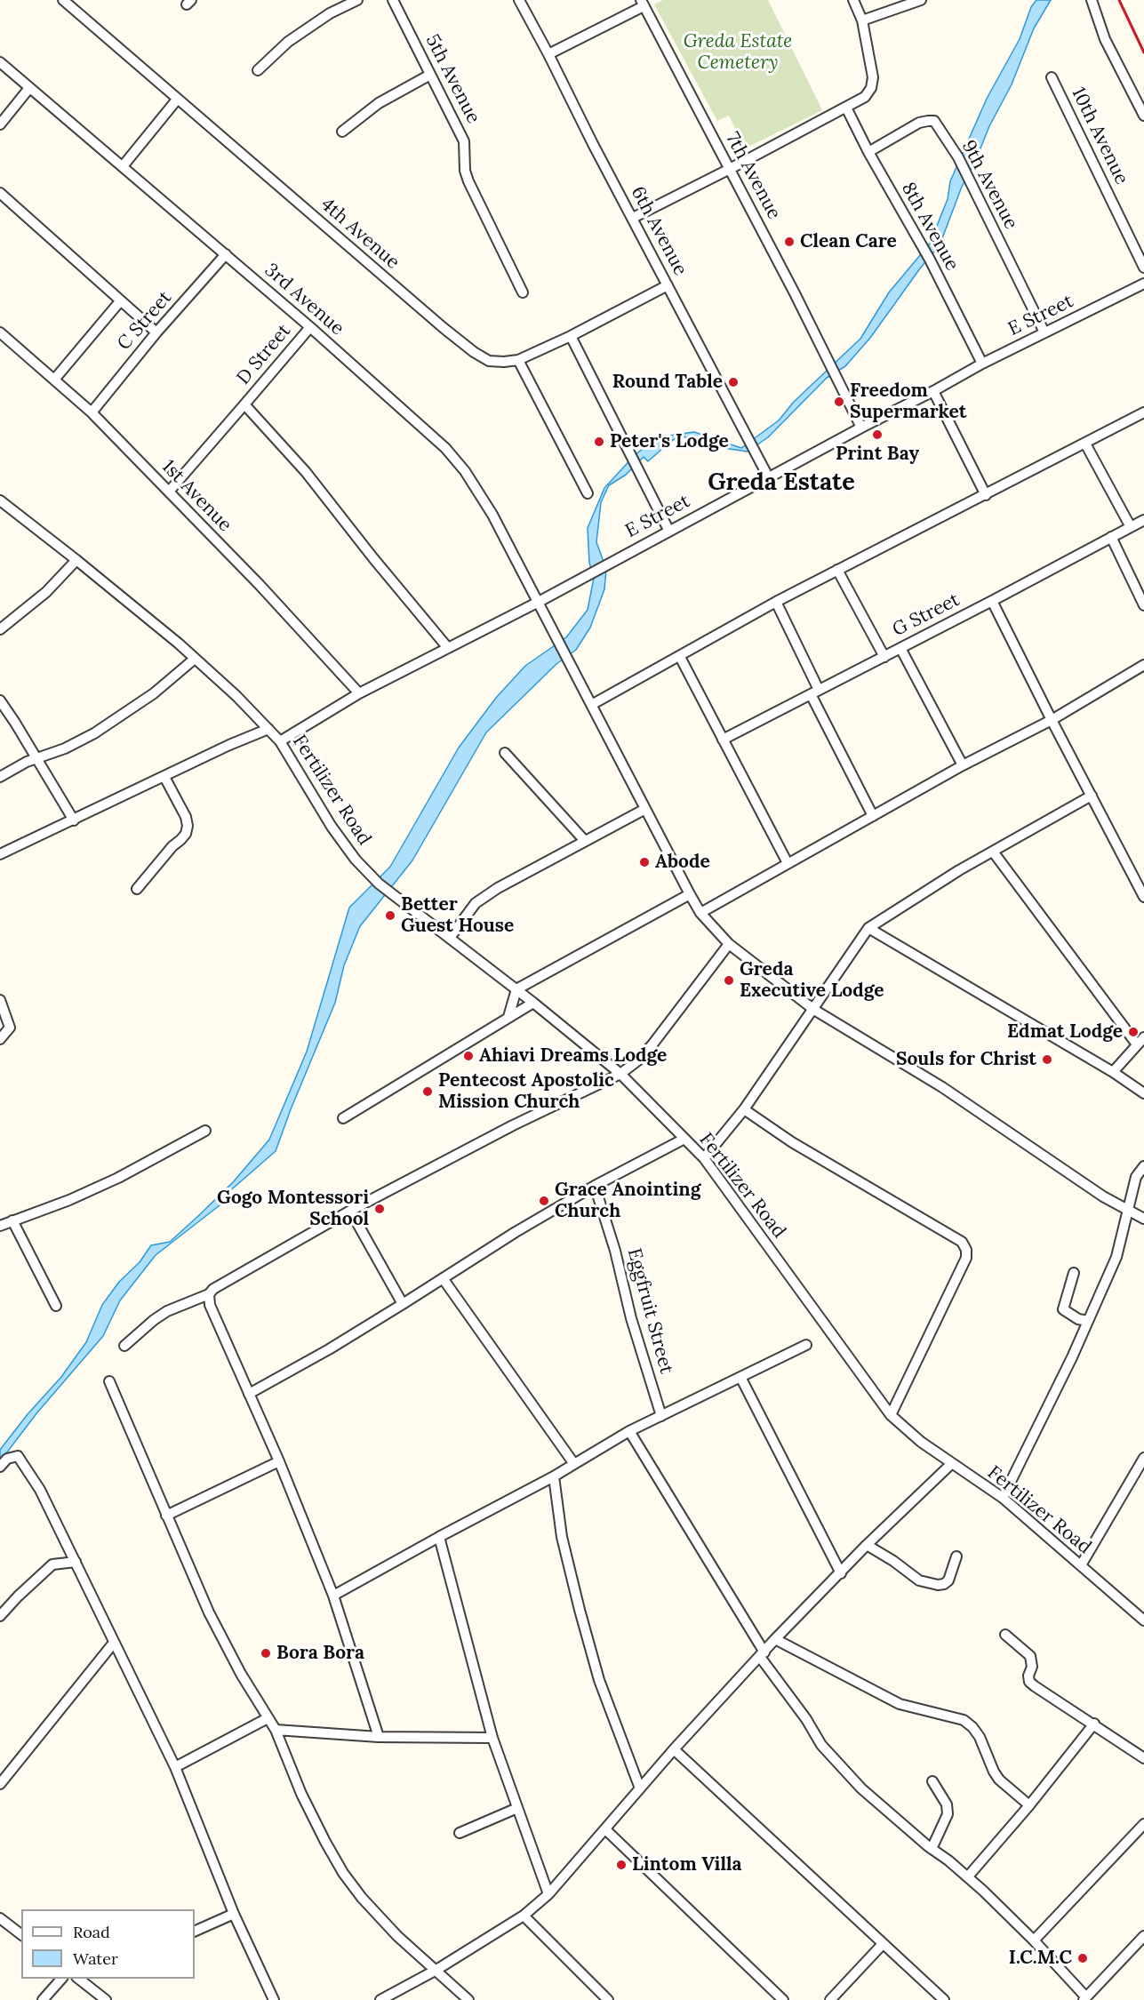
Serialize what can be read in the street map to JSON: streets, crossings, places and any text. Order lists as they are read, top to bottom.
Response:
{
  "streets": {
    "street": [
      "5th Avenue",
      "10th Avenue",
      "7th Avenue",
      "9th Avenue",
      "8th Avenue",
      "6th Avenue",
      "4th Avenue",
      "3rd Avenue",
      "E Street",
      "C Street",
      "D Street",
      "1st Avenue",
      "G Street",
      "Fertilizer Road",
      "Eggfruit Street"
    ]
  },
  "crossings": [
    ["7th Avenue", "E Street"],
    ["9th Avenue", "8th Avenue"],
    ["9th Avenue", "E Street"],
    ["8th Avenue", "E Street"],
    ["6th Avenue", "4th Avenue"],
    ["6th Avenue", "E Street"],
    ["3rd Avenue", "E Street"],
    ["3rd Avenue", "C Street"],
    ["3rd Avenue", "D Street"],
    ["E Street", "1st Avenue"],
    ["E Street", "Fertilizer Road"],
    ["C Street", "1st Avenue"],
    ["D Street", "1st Avenue"]
  ],
  "districts": ["Greda Estate"],
  "parks": ["Greda Estate Cemetery"],
  "places": [
    "Clean Care",
    "Round Table",
    "Freedom Supermarket",
    "Print Bay",
    "Peter's Lodge",
    "Abode",
    "Better Guest House",
    "Greda Executive Lodge",
    "Edmat Lodge",
    "Ahiavi Dreams Lodge",
    "Souls for Christ",
    "Pentecost Apostolic Mission Church",
    "Grace Anointing Church",
    "Gogo Montessori School",
    "Bora Bora",
    "Lintom Villa",
    "I.C.M.C"
  ],
  "legend": ["Road", "Water"]
}
